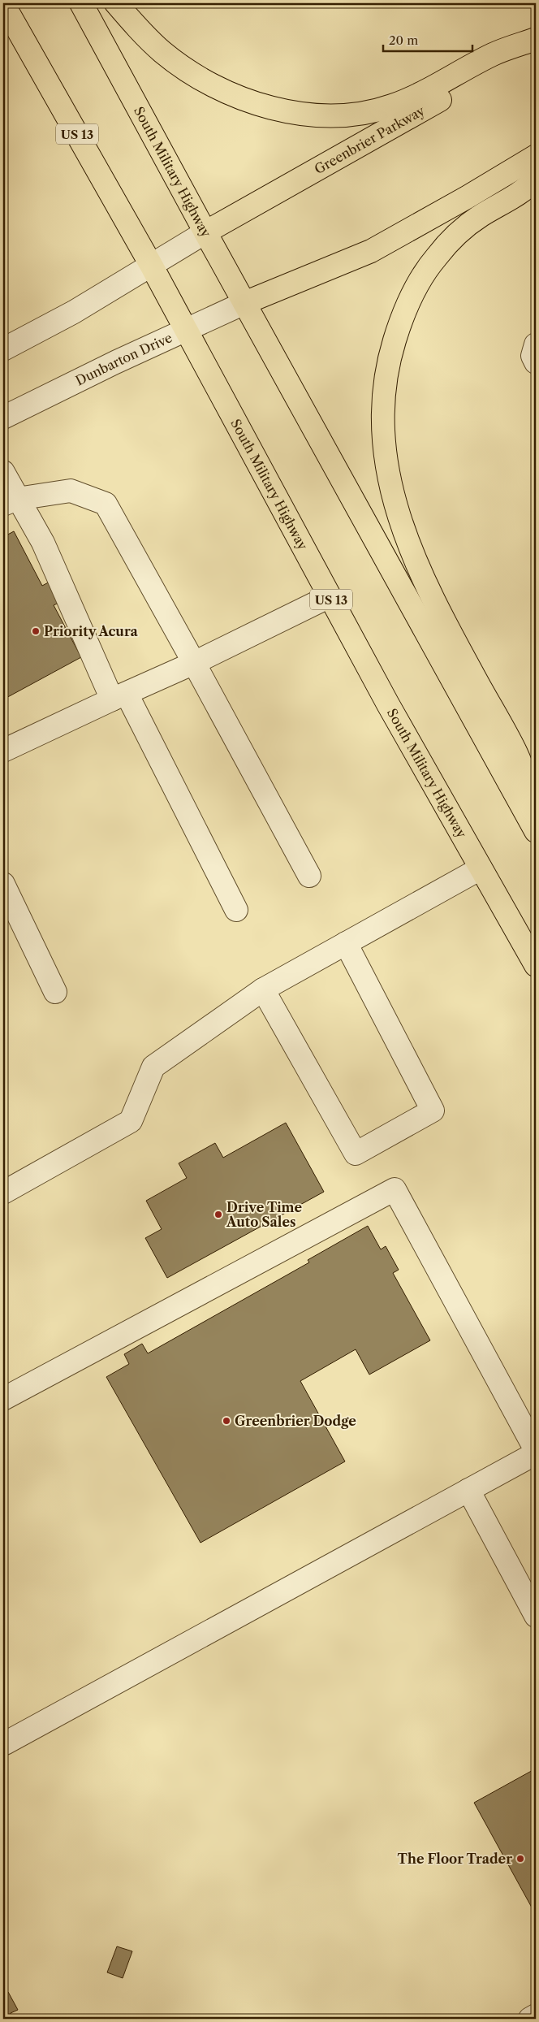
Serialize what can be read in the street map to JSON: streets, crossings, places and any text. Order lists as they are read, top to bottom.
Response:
{
  "streets": {
    "main road": ["US 13", "Greenbrier Parkway", "South Military Highway"],
    "street": ["Dunbarton Drive"]
  },
  "crossings": [
    ["Greenbrier Parkway", "South Military Highway"],
    ["South Military Highway", "Dunbarton Drive"]
  ],
  "places": [
    "Priority Acura",
    "Drive Time Auto Sales",
    "Greenbrier Dodge",
    "The Floor Trader"
  ],
  "scale_bar": "20 m"
}
